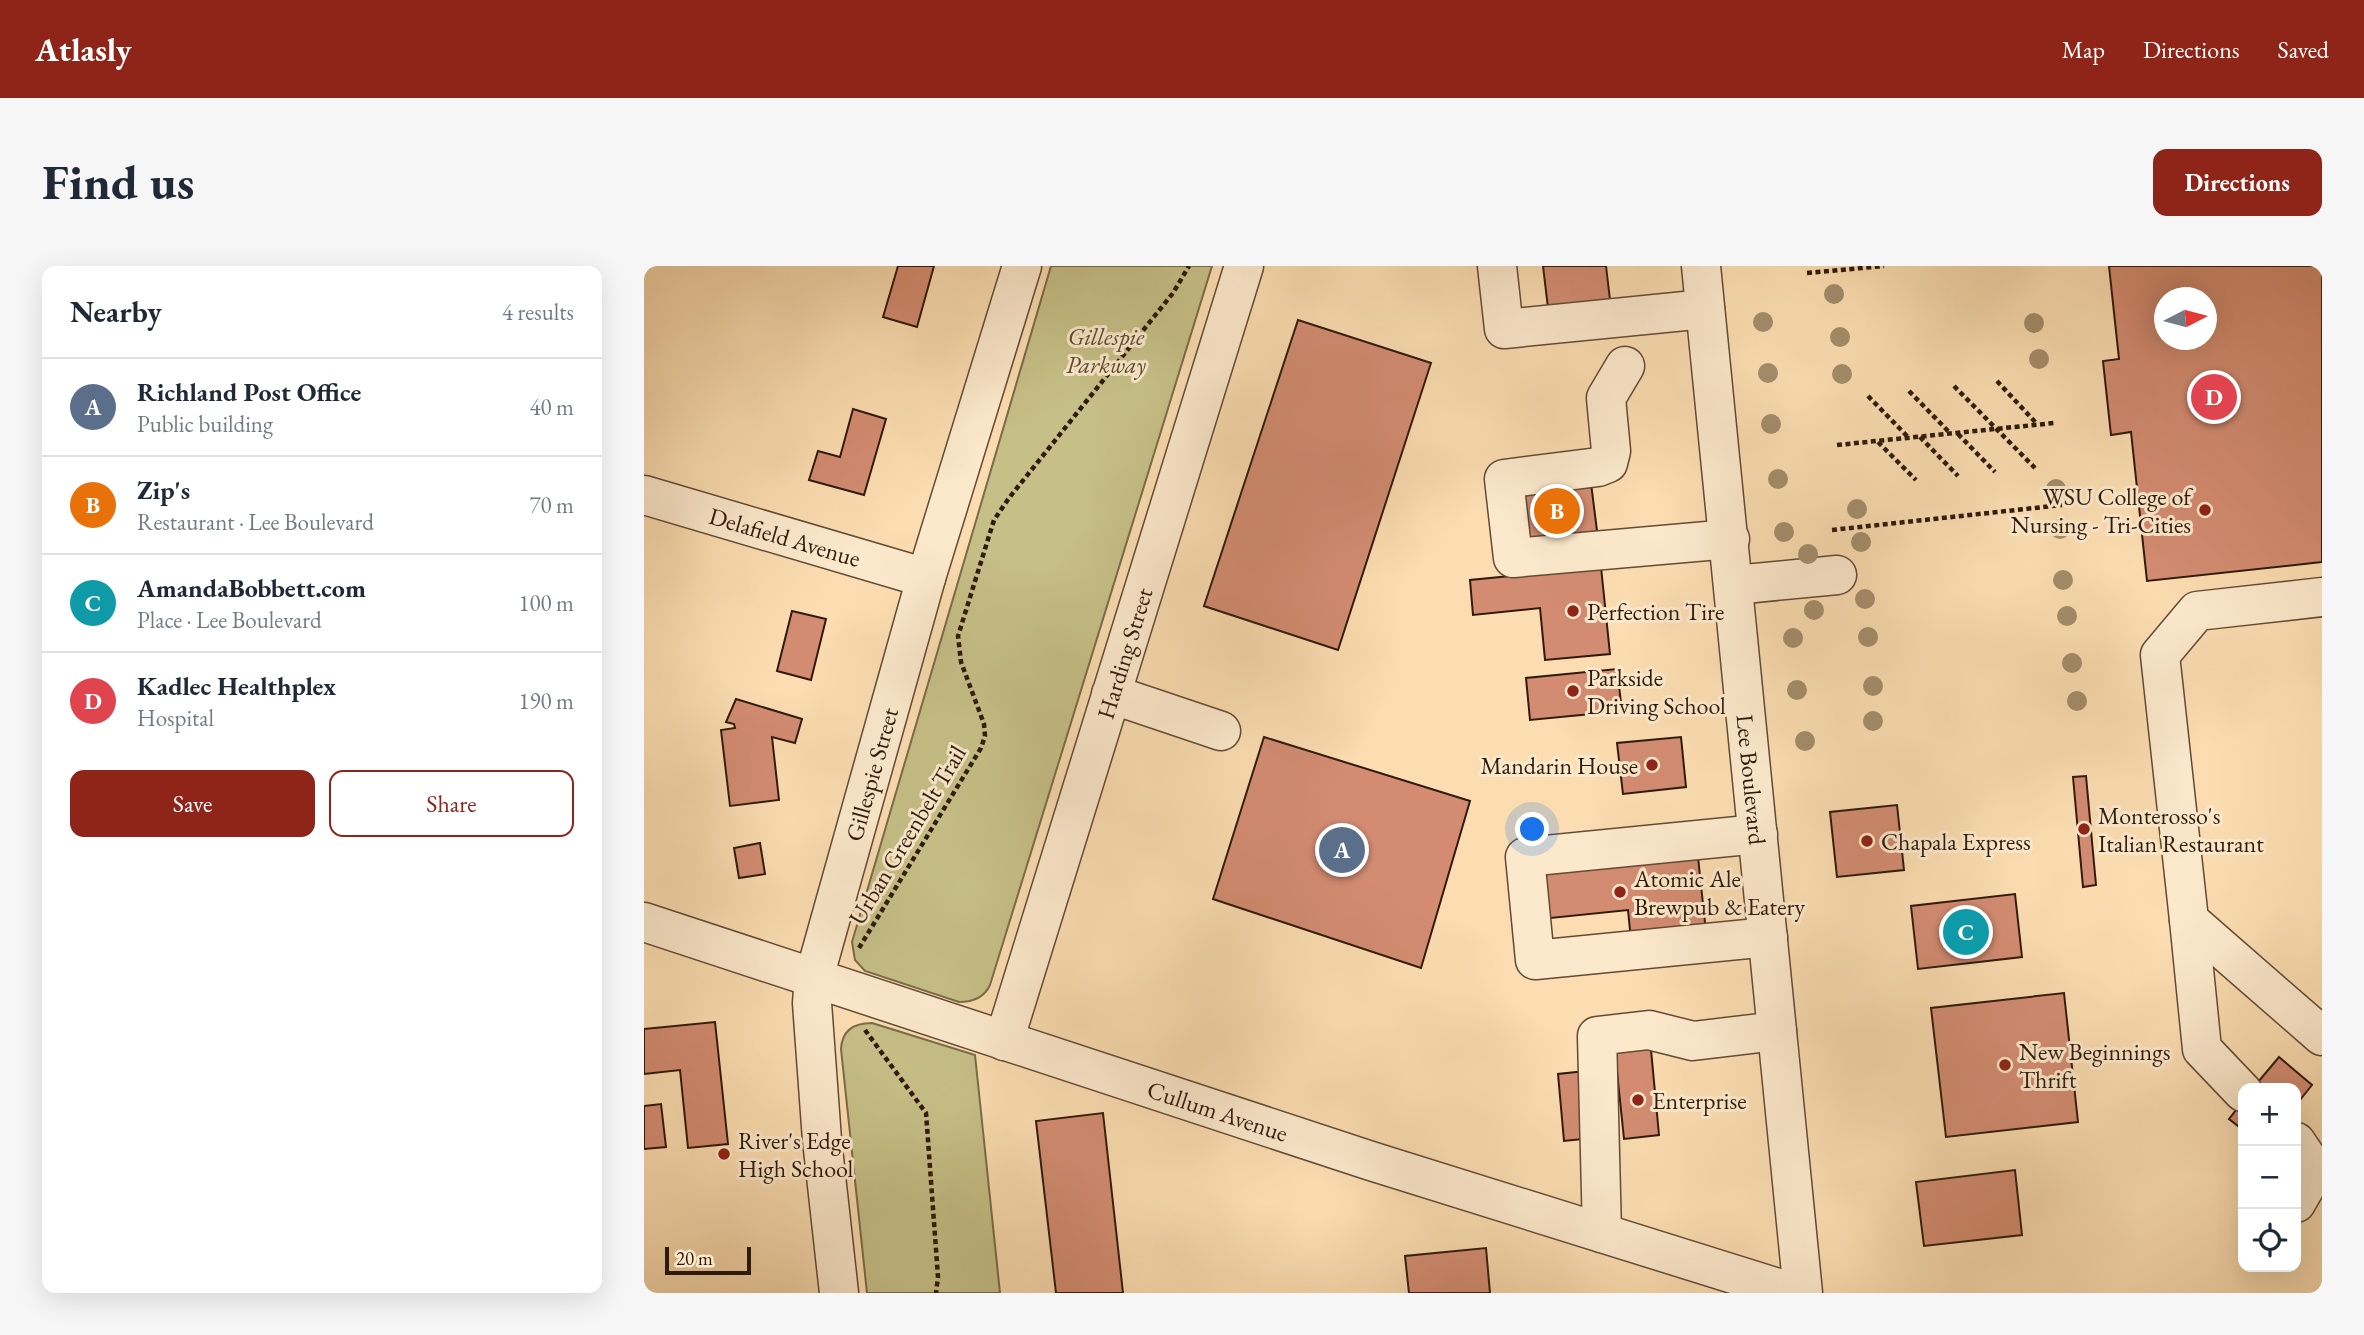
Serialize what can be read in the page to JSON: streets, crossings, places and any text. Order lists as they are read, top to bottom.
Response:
{
  "streets": {
    "street": [
      "Delafield Avenue",
      "Harding Street",
      "Gillespie Street",
      "Lee Boulevard",
      "Cullum Avenue"
    ],
    "path": ["Urban Greenbelt Trail"]
  },
  "crossings": [
    ["Delafield Avenue", "Gillespie Street"],
    ["Harding Street", "Cullum Avenue"],
    ["Gillespie Street", "Cullum Avenue"]
  ],
  "parks": ["Gillespie Parkway"],
  "places": [
    "WSU College of Nursing - Tri-Cities",
    "Perfection Tire",
    "Parkside Driving School",
    "Mandarin House",
    "Monterosso's Italian Restaurant",
    "Chapala Express",
    "Atomic Ale Brewpub & Eatery",
    "New Beginnings Thrift",
    "Enterprise",
    "River's Edge High School"
  ],
  "scale_bar": "20 m",
  "north": "right",
  "page": {
    "header": "Atlasly",
    "nav": ["Map", "Directions", "Saved"],
    "buttons": [
      "Directions",
      ["Save", "Share"]
    ],
    "title": "Find us",
    "heading": ["Nearby", "4 results"],
    "list": [
      {
        "mark": "A",
        "name": "Richland Post Office",
        "note": "Public building",
        "value": "40 m"
      },
      {
        "mark": "B",
        "name": "Zip's",
        "note": "Restaurant · Lee Boulevard",
        "value": "70 m"
      },
      {
        "mark": "C",
        "name": "AmandaBobbett.com",
        "note": "Place · Lee Boulevard",
        "value": "100 m"
      },
      {
        "mark": "D",
        "name": "Kadlec Healthplex",
        "note": "Hospital",
        "value": "190 m"
      }
    ],
    "pins": [
      "D",
      "B",
      "A",
      "C"
    ],
    "map_buttons": ["+", "−"],
    "scale": "20 m"
  }
}
